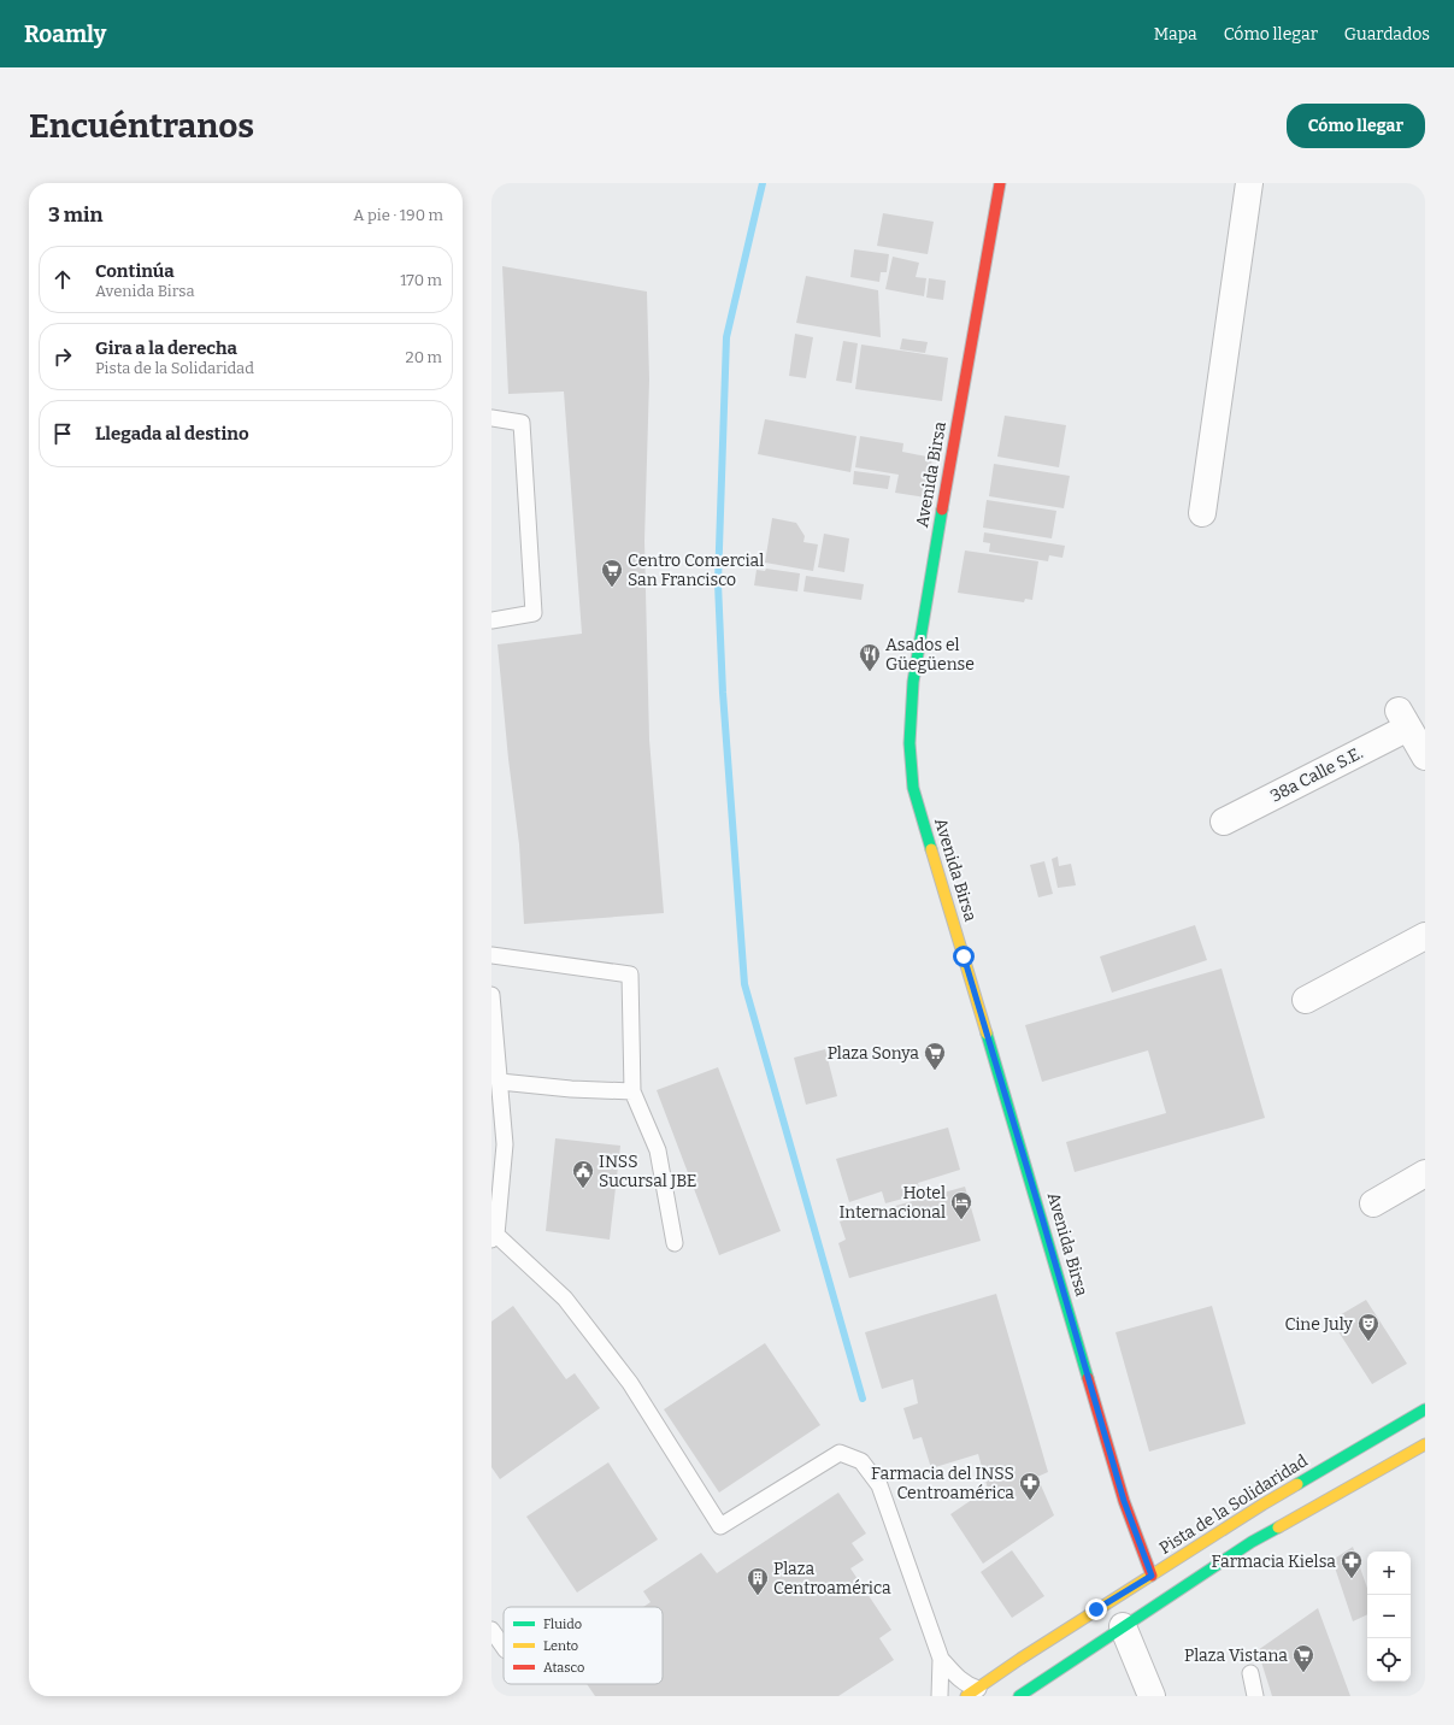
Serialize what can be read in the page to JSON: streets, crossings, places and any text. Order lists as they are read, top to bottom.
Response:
{
  "streets": {
    "street": ["Avenida Birsa", "38a Calle S.E.", "Pista de la Solidaridad"]
  },
  "crossings": [
    ["Avenida Birsa", "Pista de la Solidaridad"]
  ],
  "places": {
    "supermarket": ["Centro Comercial San Francisco", "Plaza Sonya", "Plaza Vistana"],
    "restaurant": ["Asados el Güegüense"],
    "public building": ["INSS Sucursal JBE"],
    "hotel": ["Hotel Internacional"],
    "theatre": ["Cine July"],
    "pharmacy": ["Farmacia del INSS Centroamérica", "Farmacia Kielsa"],
    "building": ["Plaza Centroamérica"]
  },
  "legend": ["Fluido", "Lento", "Atasco"],
  "page": {
    "header": "Roamly",
    "nav": ["Mapa", "Cómo llegar", "Guardados"],
    "buttons": "Cómo llegar",
    "title": "Encuéntranos",
    "heading": ["3 min", "A pie · 190 m"],
    "list": [
      ["Continúa", "Avenida Birsa", "170 m"],
      ["Gira a la derecha", "Pista de la Solidaridad", "20 m"],
      "Llegada al destino"
    ],
    "map_buttons": ["+", "−"]
  }
}
